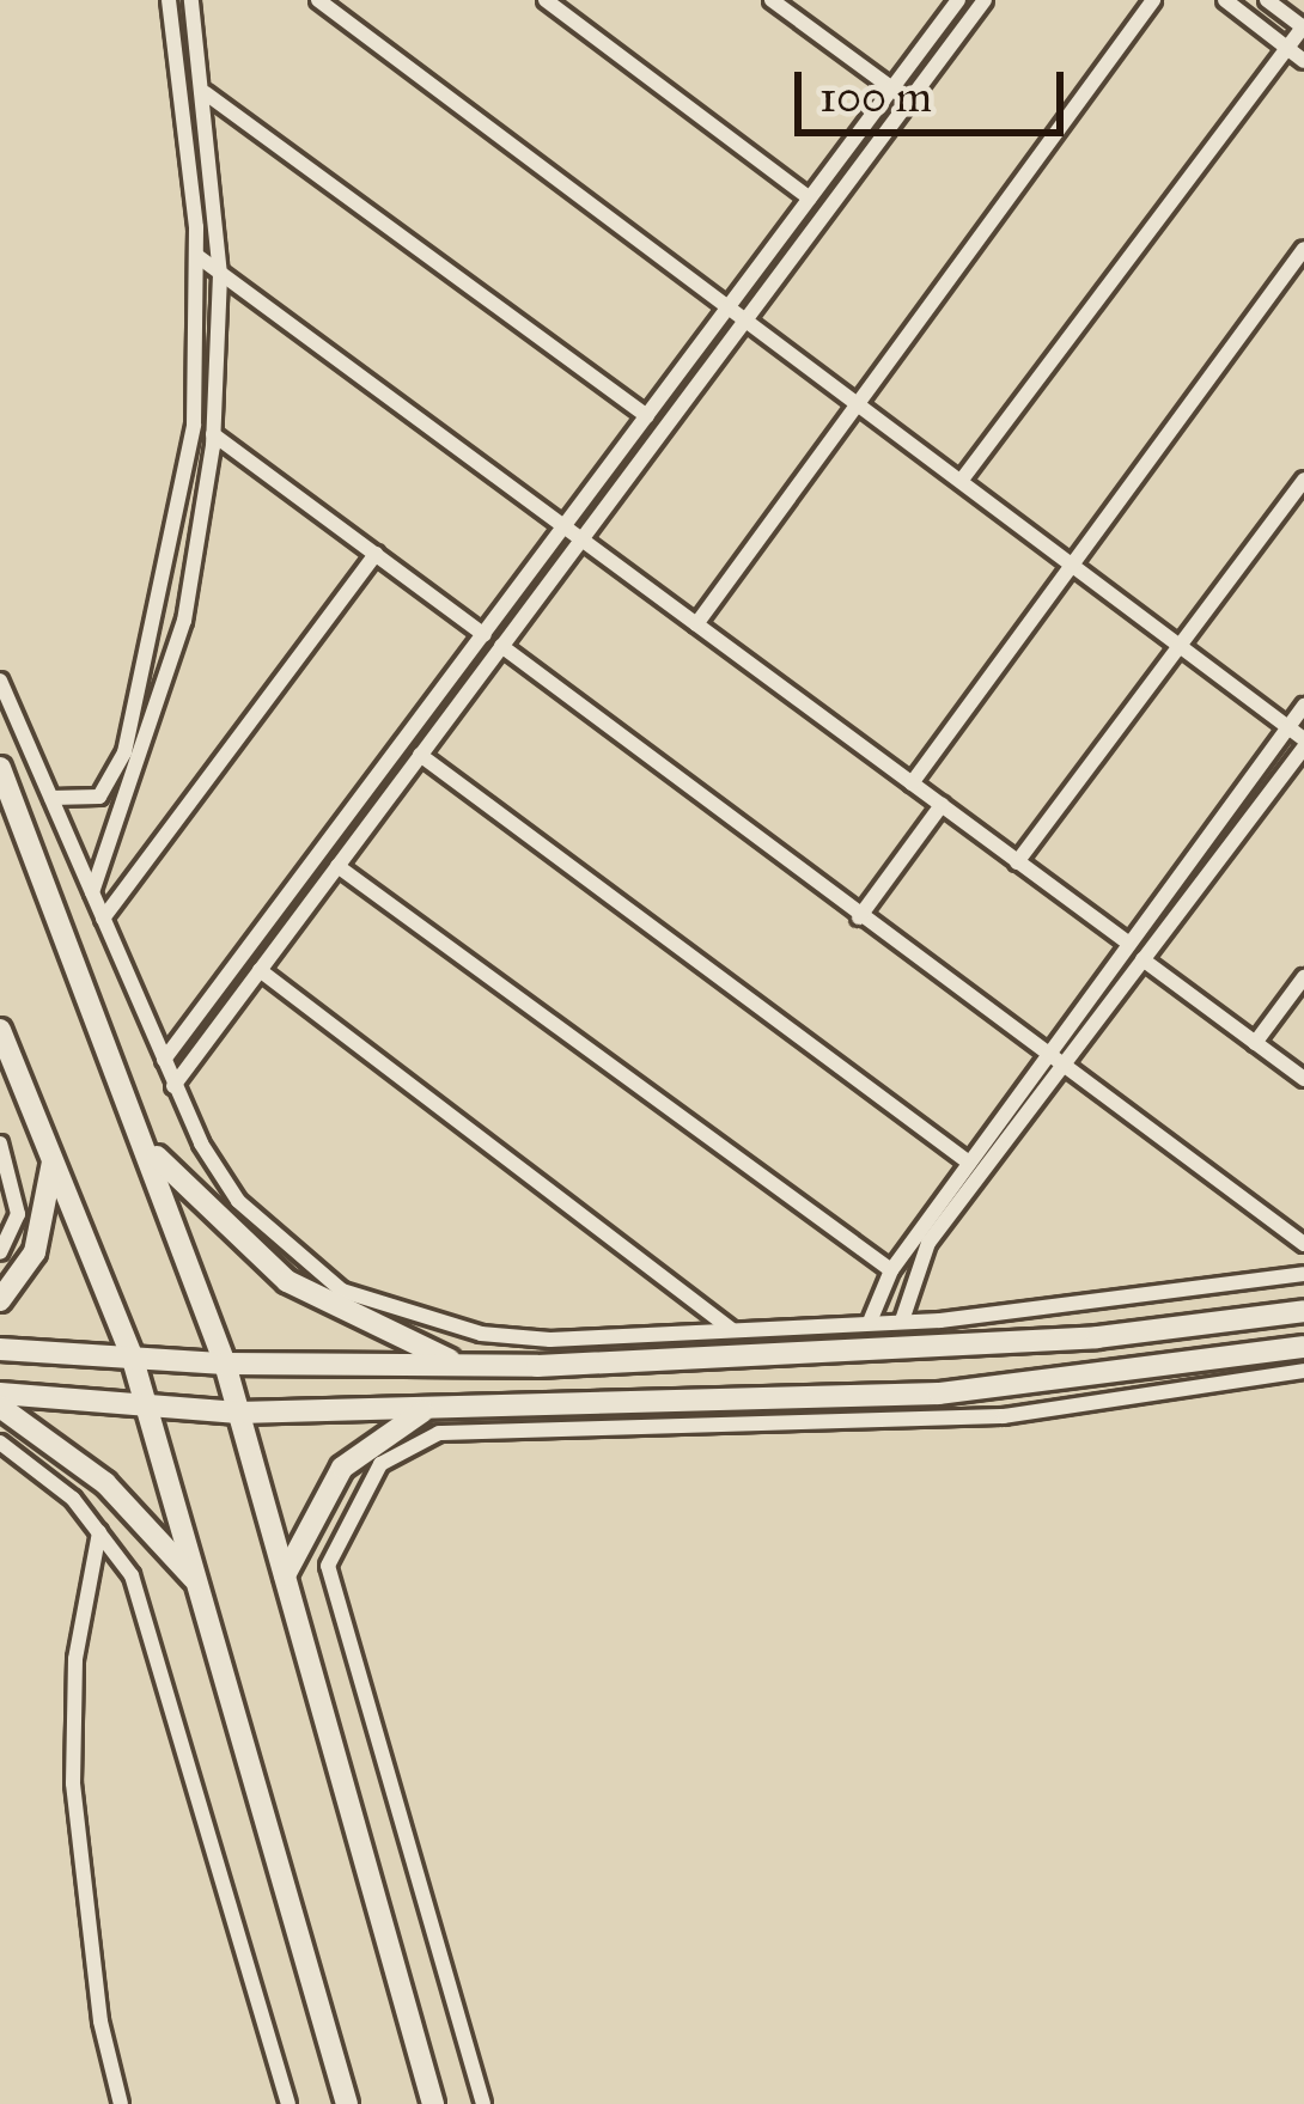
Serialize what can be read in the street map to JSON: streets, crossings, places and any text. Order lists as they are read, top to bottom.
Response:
{
  "scale_bar": "100 m"
}
